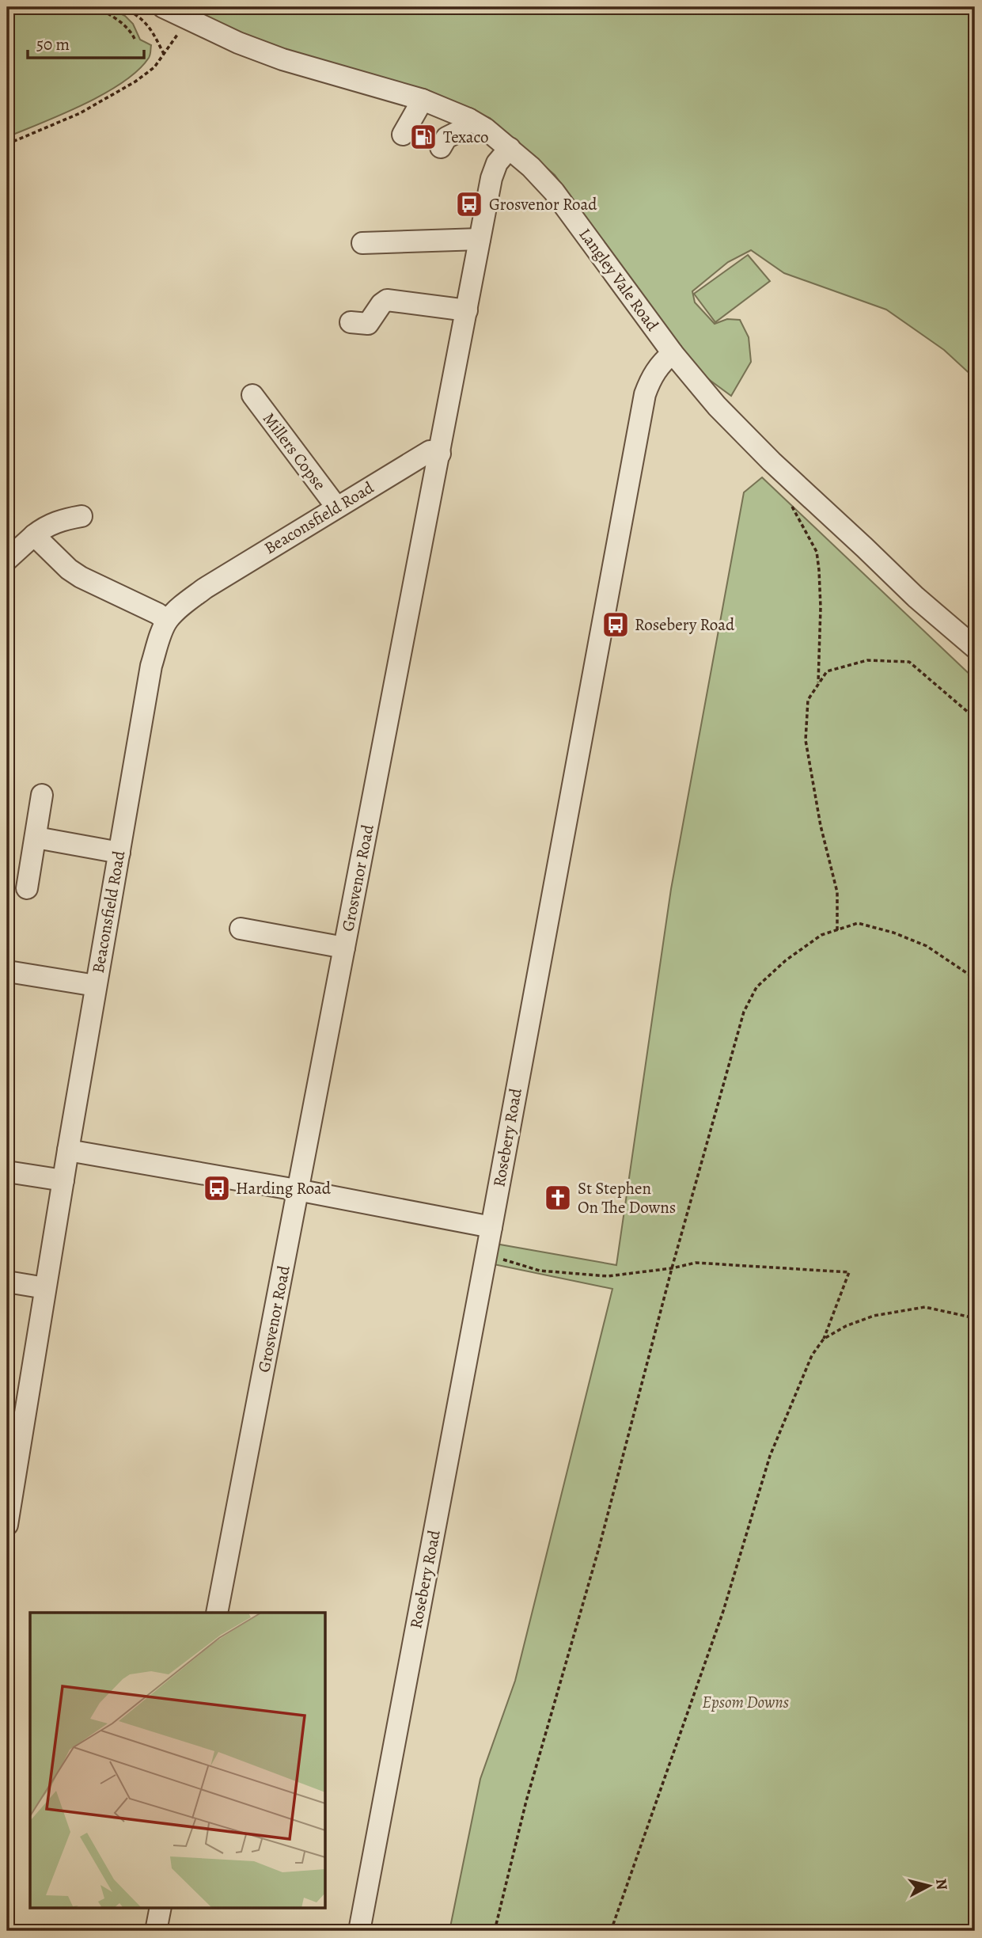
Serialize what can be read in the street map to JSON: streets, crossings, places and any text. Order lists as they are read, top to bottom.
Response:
{
  "streets": {
    "street": [
      "Langley Vale Road",
      "Millers Copse",
      "Beaconsfield Road",
      "Grosvenor Road",
      "Rosebery Road"
    ]
  },
  "crossings": [
    ["Langley Vale Road", "Grosvenor Road"],
    ["Langley Vale Road", "Rosebery Road"],
    ["Millers Copse", "Beaconsfield Road"],
    ["Beaconsfield Road", "Grosvenor Road"]
  ],
  "parks": ["Epsom Downs"],
  "places": {
    "fuel station": ["Texaco"],
    "bus stop": ["Grosvenor Road", "Rosebery Road", "Harding Road"],
    "church": ["St Stephen On The Downs"]
  },
  "scale_bar": "50 m",
  "north": "right"
}
